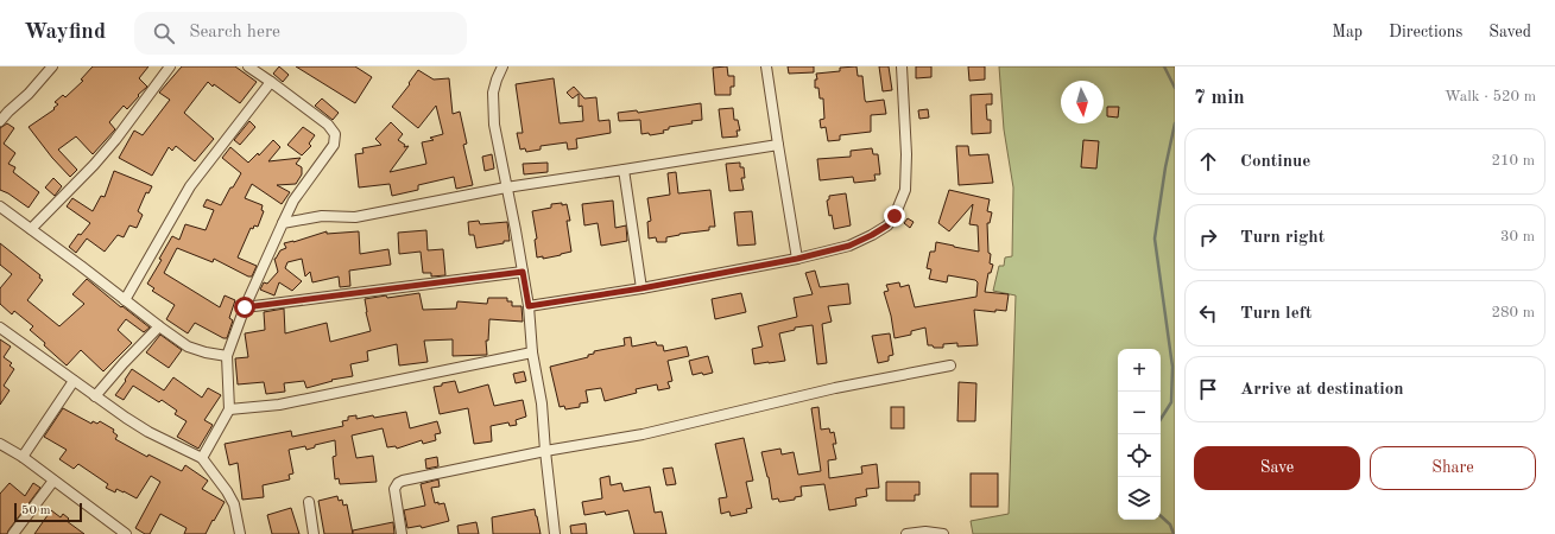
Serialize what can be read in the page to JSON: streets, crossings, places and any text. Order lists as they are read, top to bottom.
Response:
{
  "scale_bar": "50 m",
  "north": "bottom",
  "page": {
    "header": "Wayfind",
    "search": "Search here",
    "nav": ["Map", "Directions", "Saved"],
    "heading": ["7 min", "Walk · 520 m"],
    "list": [
      ["Continue", "210 m"],
      ["Turn right", "30 m"],
      ["Turn left", "280 m"],
      "Arrive at destination"
    ],
    "map_buttons": ["+", "−"],
    "buttons": ["Save", "Share"],
    "scale": "50 m"
  }
}
